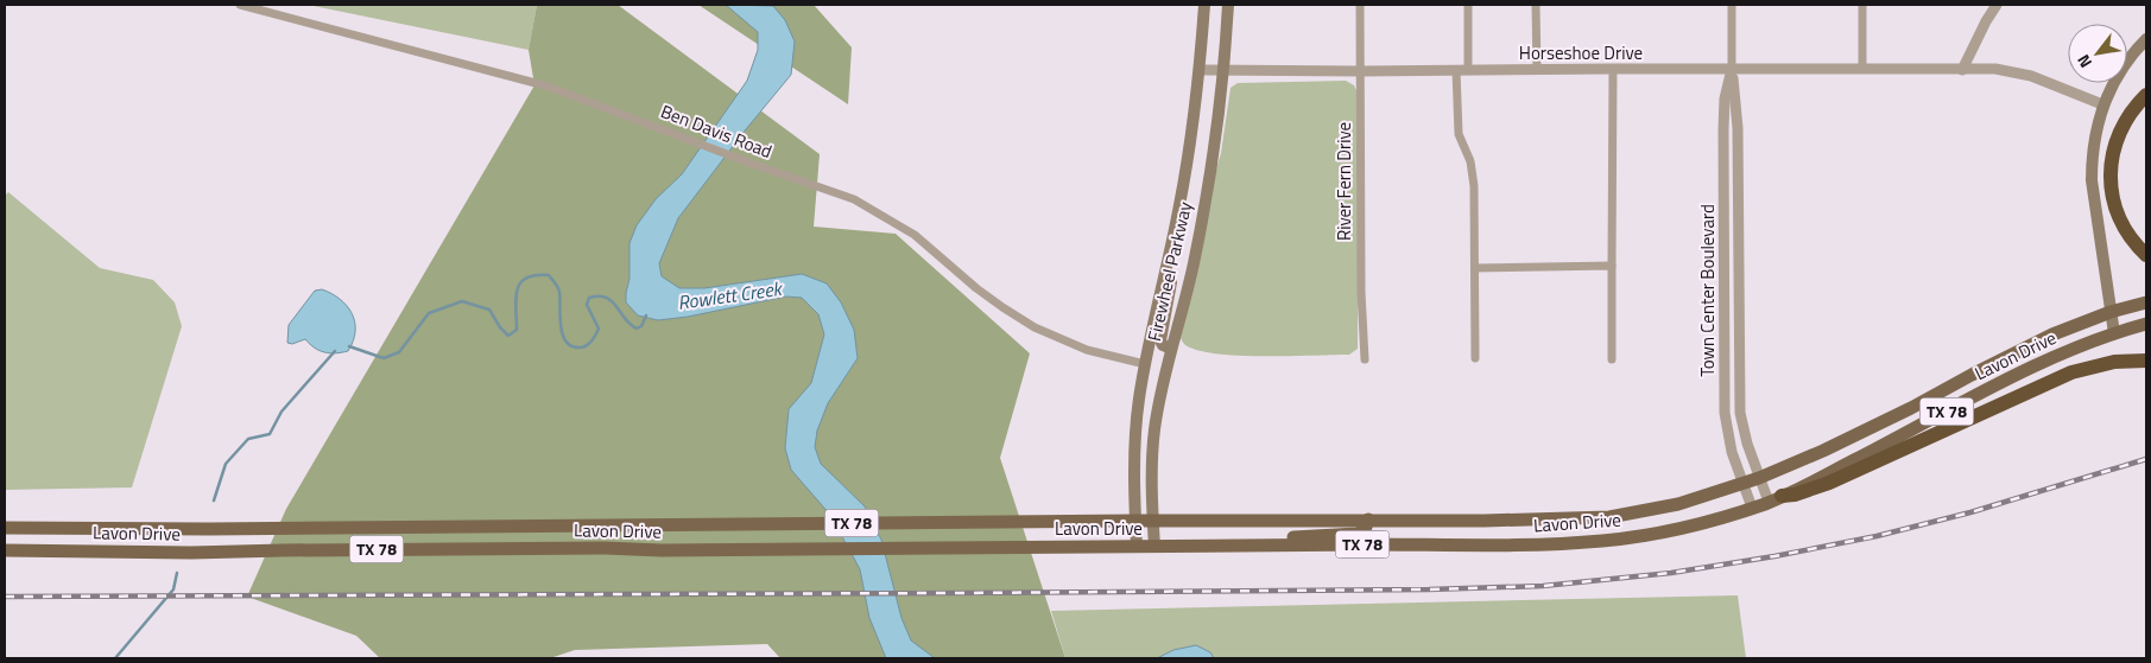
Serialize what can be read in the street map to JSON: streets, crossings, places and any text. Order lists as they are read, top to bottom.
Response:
{
  "streets": {
    "main road": ["Firewheel Parkway", "Lavon Drive", "TX 78"],
    "street": [
      "Horseshoe Drive",
      "Ben Davis Road",
      "River Fern Drive",
      "Town Center Boulevard"
    ]
  },
  "crossings": [
    ["Horseshoe Drive", "River Fern Drive"],
    ["Horseshoe Drive", "Firewheel Parkway"],
    ["Horseshoe Drive", "Town Center Boulevard"],
    ["Ben Davis Road", "Firewheel Parkway"],
    ["Firewheel Parkway", "Lavon Drive"],
    ["Town Center Boulevard", "Lavon Drive"]
  ],
  "water": ["Rowlett Creek"],
  "north": "bottom left"
}
